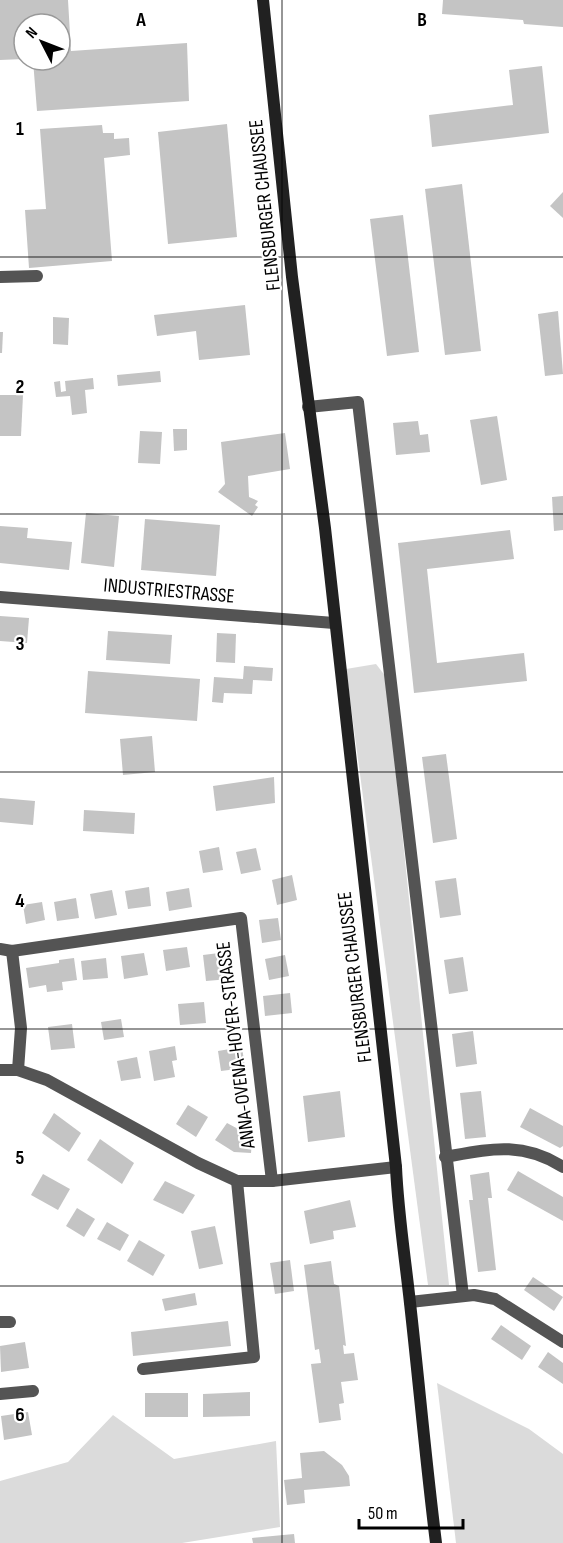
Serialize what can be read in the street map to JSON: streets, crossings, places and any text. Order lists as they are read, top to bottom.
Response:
{
  "streets": {
    "main road": ["FLENSBURGER CHAUSSEE"],
    "street": ["INDUSTRIESTRASSE", "ANNA-OVENA-HOYER-STRASSE"]
  },
  "crossings": [
    ["FLENSBURGER CHAUSSEE", "INDUSTRIESTRASSE"]
  ],
  "scale_bar": "50 m",
  "north": "top left",
  "grid": {
    "columns": ["A", "B"],
    "rows": [
      "1",
      "2",
      "3",
      "4",
      "5",
      "6"
    ]
  }
}
